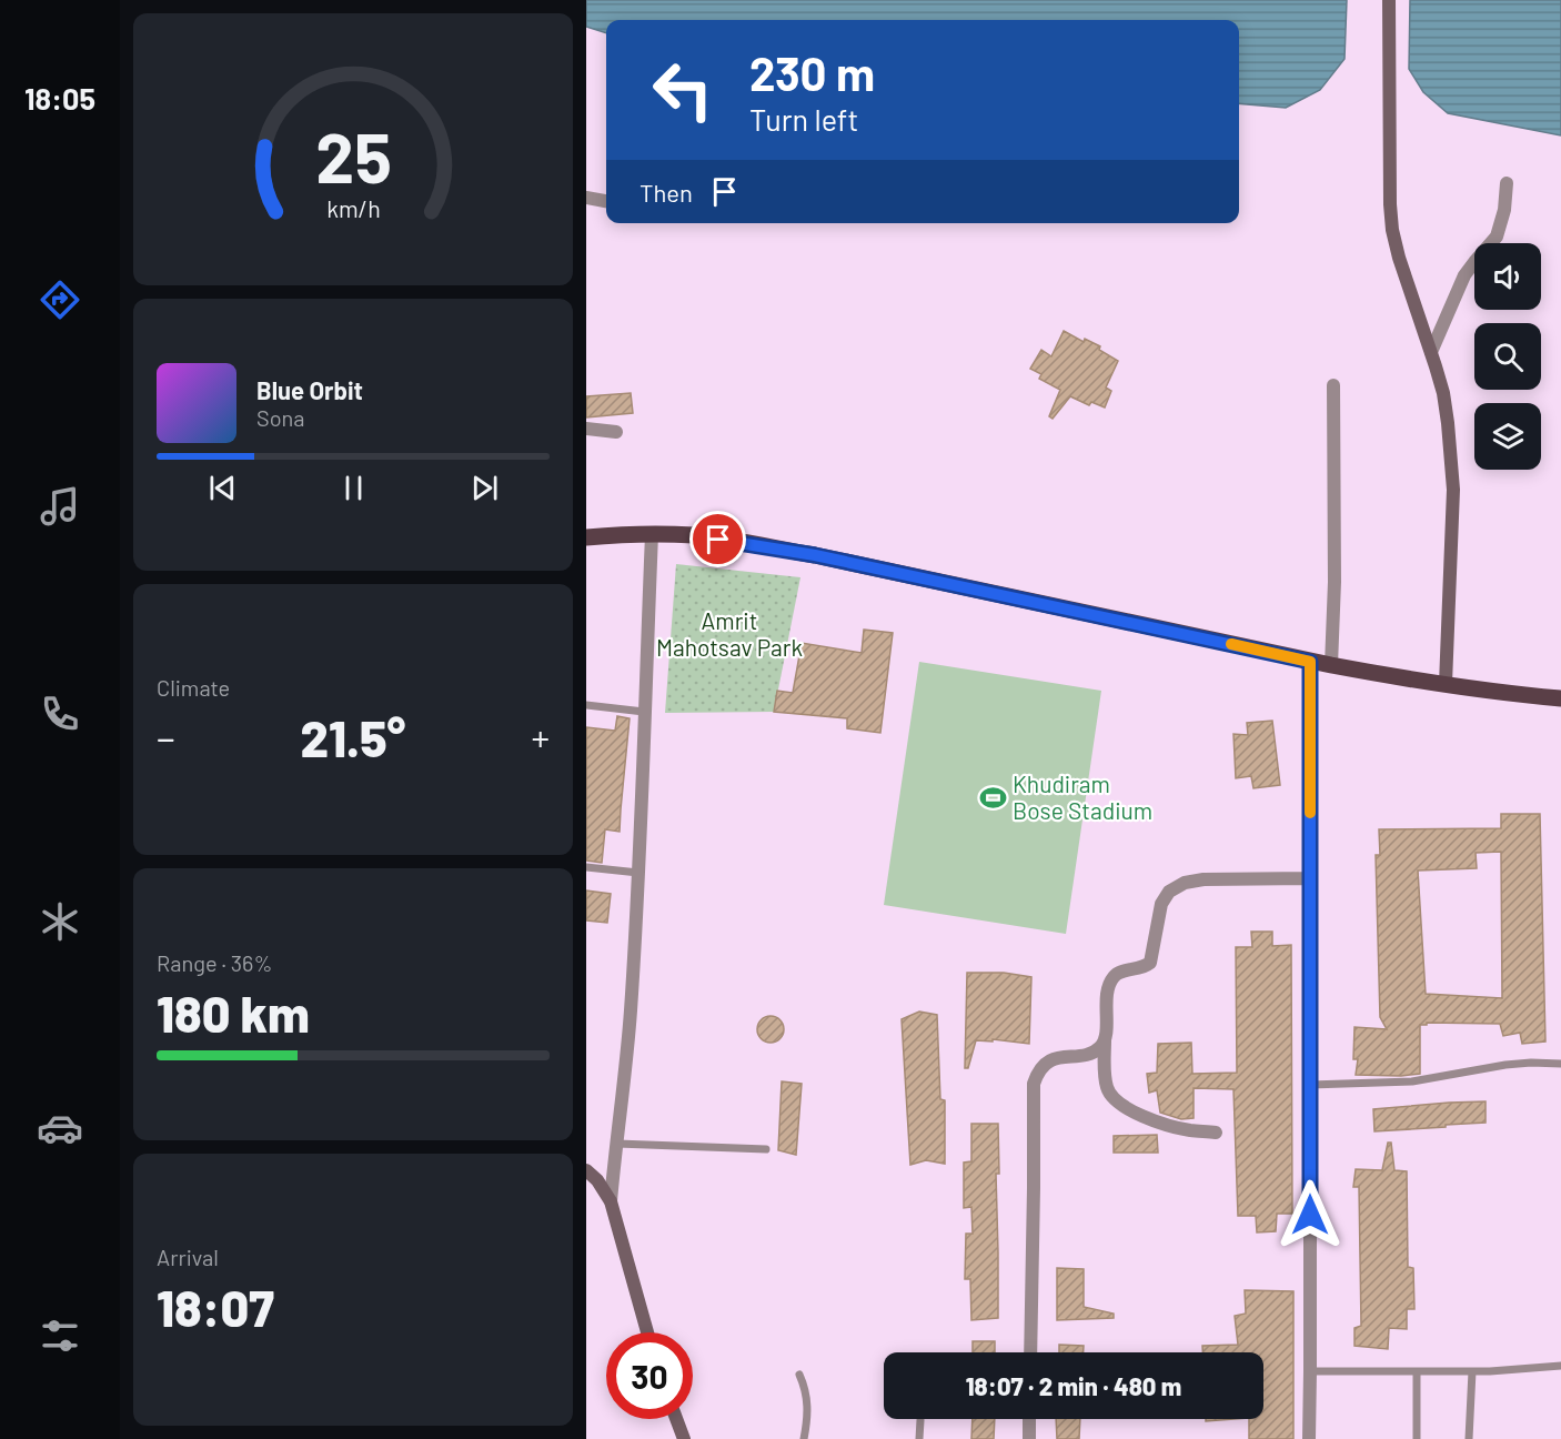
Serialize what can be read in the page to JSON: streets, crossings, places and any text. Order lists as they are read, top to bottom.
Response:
{
  "parks": ["Amrit Mahotsav Park"],
  "places": {
    "sports": ["Khudiram Bose Stadium"]
  },
  "page": {
    "tabs": "18:05",
    "turn": ["230 m", "Turn left"],
    "then": "Then",
    "song": ["Blue Orbit", "Sona"],
    "tile": [
      "Climate",
      ["Range · 36%", "180 km"],
      ["Arrival", "18:07"]
    ],
    "heat": ["−", "21.5°", "+"],
    "limit": "30",
    "trip": "18:07 · 2 min · 480 m",
    "gauge": ["25", "km/h"]
  }
}
